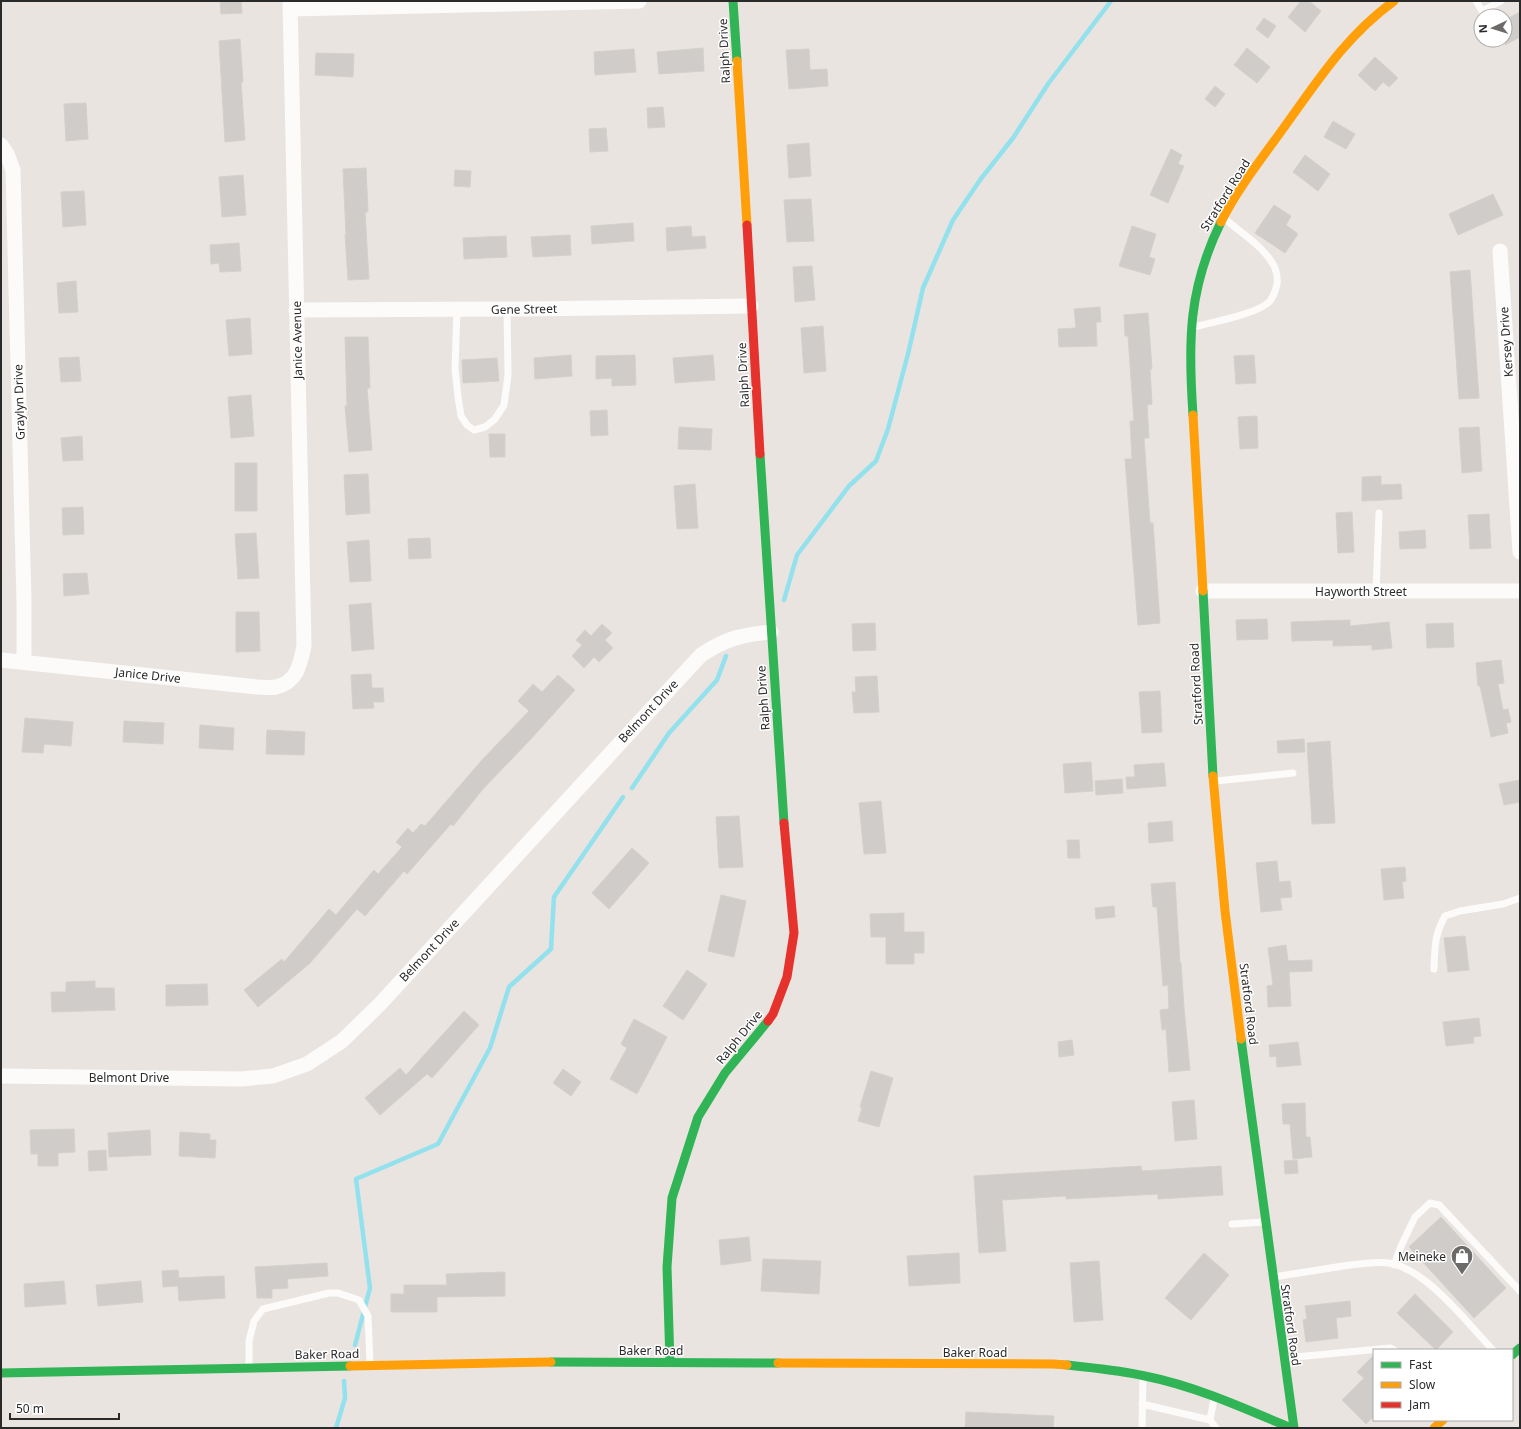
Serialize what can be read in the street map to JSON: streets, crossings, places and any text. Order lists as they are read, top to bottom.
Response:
{
  "streets": {
    "street": [
      "Ralph Drive",
      "Stratford Road",
      "Gene Street",
      "Janice Avenue",
      "Kersey Drive",
      "Graylyn Drive",
      "Hayworth Street",
      "Janice Drive",
      "Belmont Drive",
      "Baker Road"
    ]
  },
  "crossings": [
    ["Ralph Drive", "Gene Street"],
    ["Ralph Drive", "Belmont Drive"],
    ["Ralph Drive", "Baker Road"],
    ["Stratford Road", "Hayworth Street"],
    ["Gene Street", "Janice Avenue"],
    ["Janice Avenue", "Janice Drive"],
    ["Graylyn Drive", "Janice Drive"]
  ],
  "places": {
    "shop": ["Meineke"]
  },
  "legend": ["Fast", "Slow", "Jam"],
  "scale_bar": "50 m",
  "north": "left"
}
